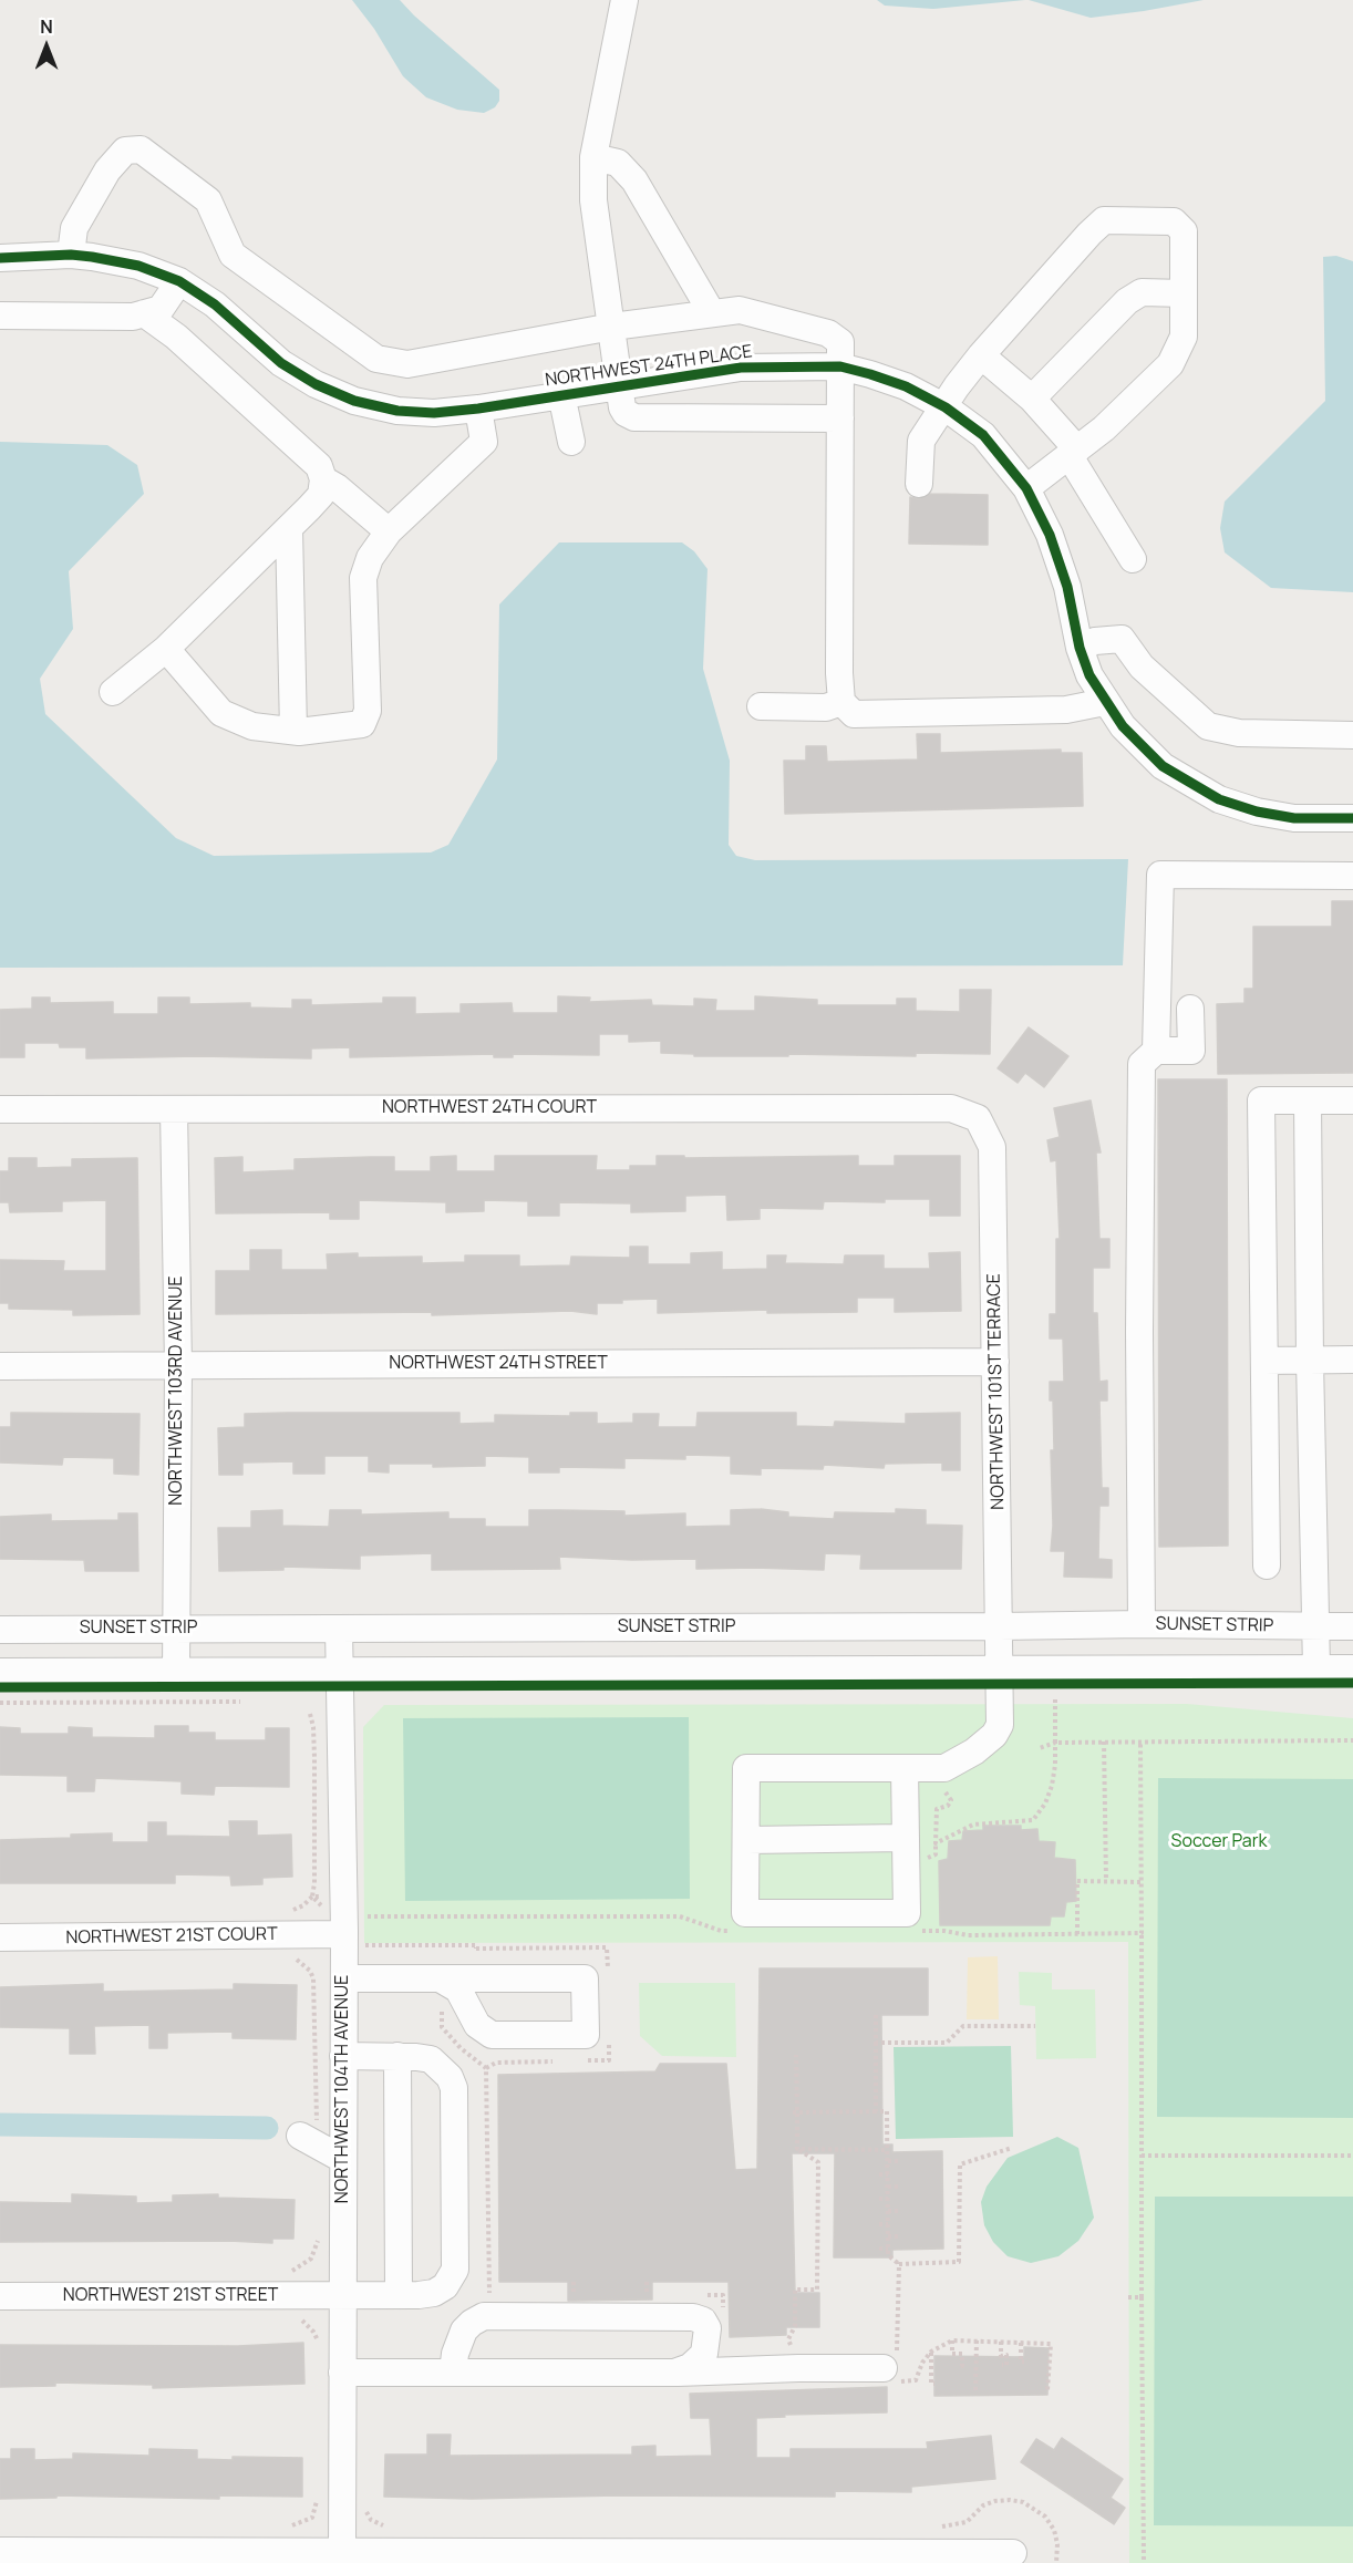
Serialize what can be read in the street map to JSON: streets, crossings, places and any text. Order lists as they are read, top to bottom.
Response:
{
  "streets": {
    "street": [
      "NORTHWEST 24TH PLACE",
      "NORTHWEST 24TH COURT",
      "NORTHWEST 24TH STREET",
      "NORTHWEST 103RD AVENUE",
      "NORTHWEST 101ST TERRACE",
      "SUNSET STRIP",
      "NORTHWEST 21ST COURT",
      "NORTHWEST 104TH AVENUE",
      "NORTHWEST 21ST STREET"
    ]
  },
  "crossings": [
    ["NORTHWEST 24TH COURT", "NORTHWEST 103RD AVENUE"],
    ["NORTHWEST 24TH COURT", "NORTHWEST 101ST TERRACE"],
    ["NORTHWEST 24TH STREET", "NORTHWEST 103RD AVENUE"],
    ["NORTHWEST 24TH STREET", "NORTHWEST 101ST TERRACE"],
    ["NORTHWEST 103RD AVENUE", "SUNSET STRIP"],
    ["NORTHWEST 101ST TERRACE", "SUNSET STRIP"],
    ["SUNSET STRIP", "NORTHWEST 104TH AVENUE"],
    ["NORTHWEST 21ST COURT", "NORTHWEST 104TH AVENUE"],
    ["NORTHWEST 104TH AVENUE", "NORTHWEST 21ST STREET"]
  ],
  "parks": ["Soccer Park"],
  "north": "top"
}
